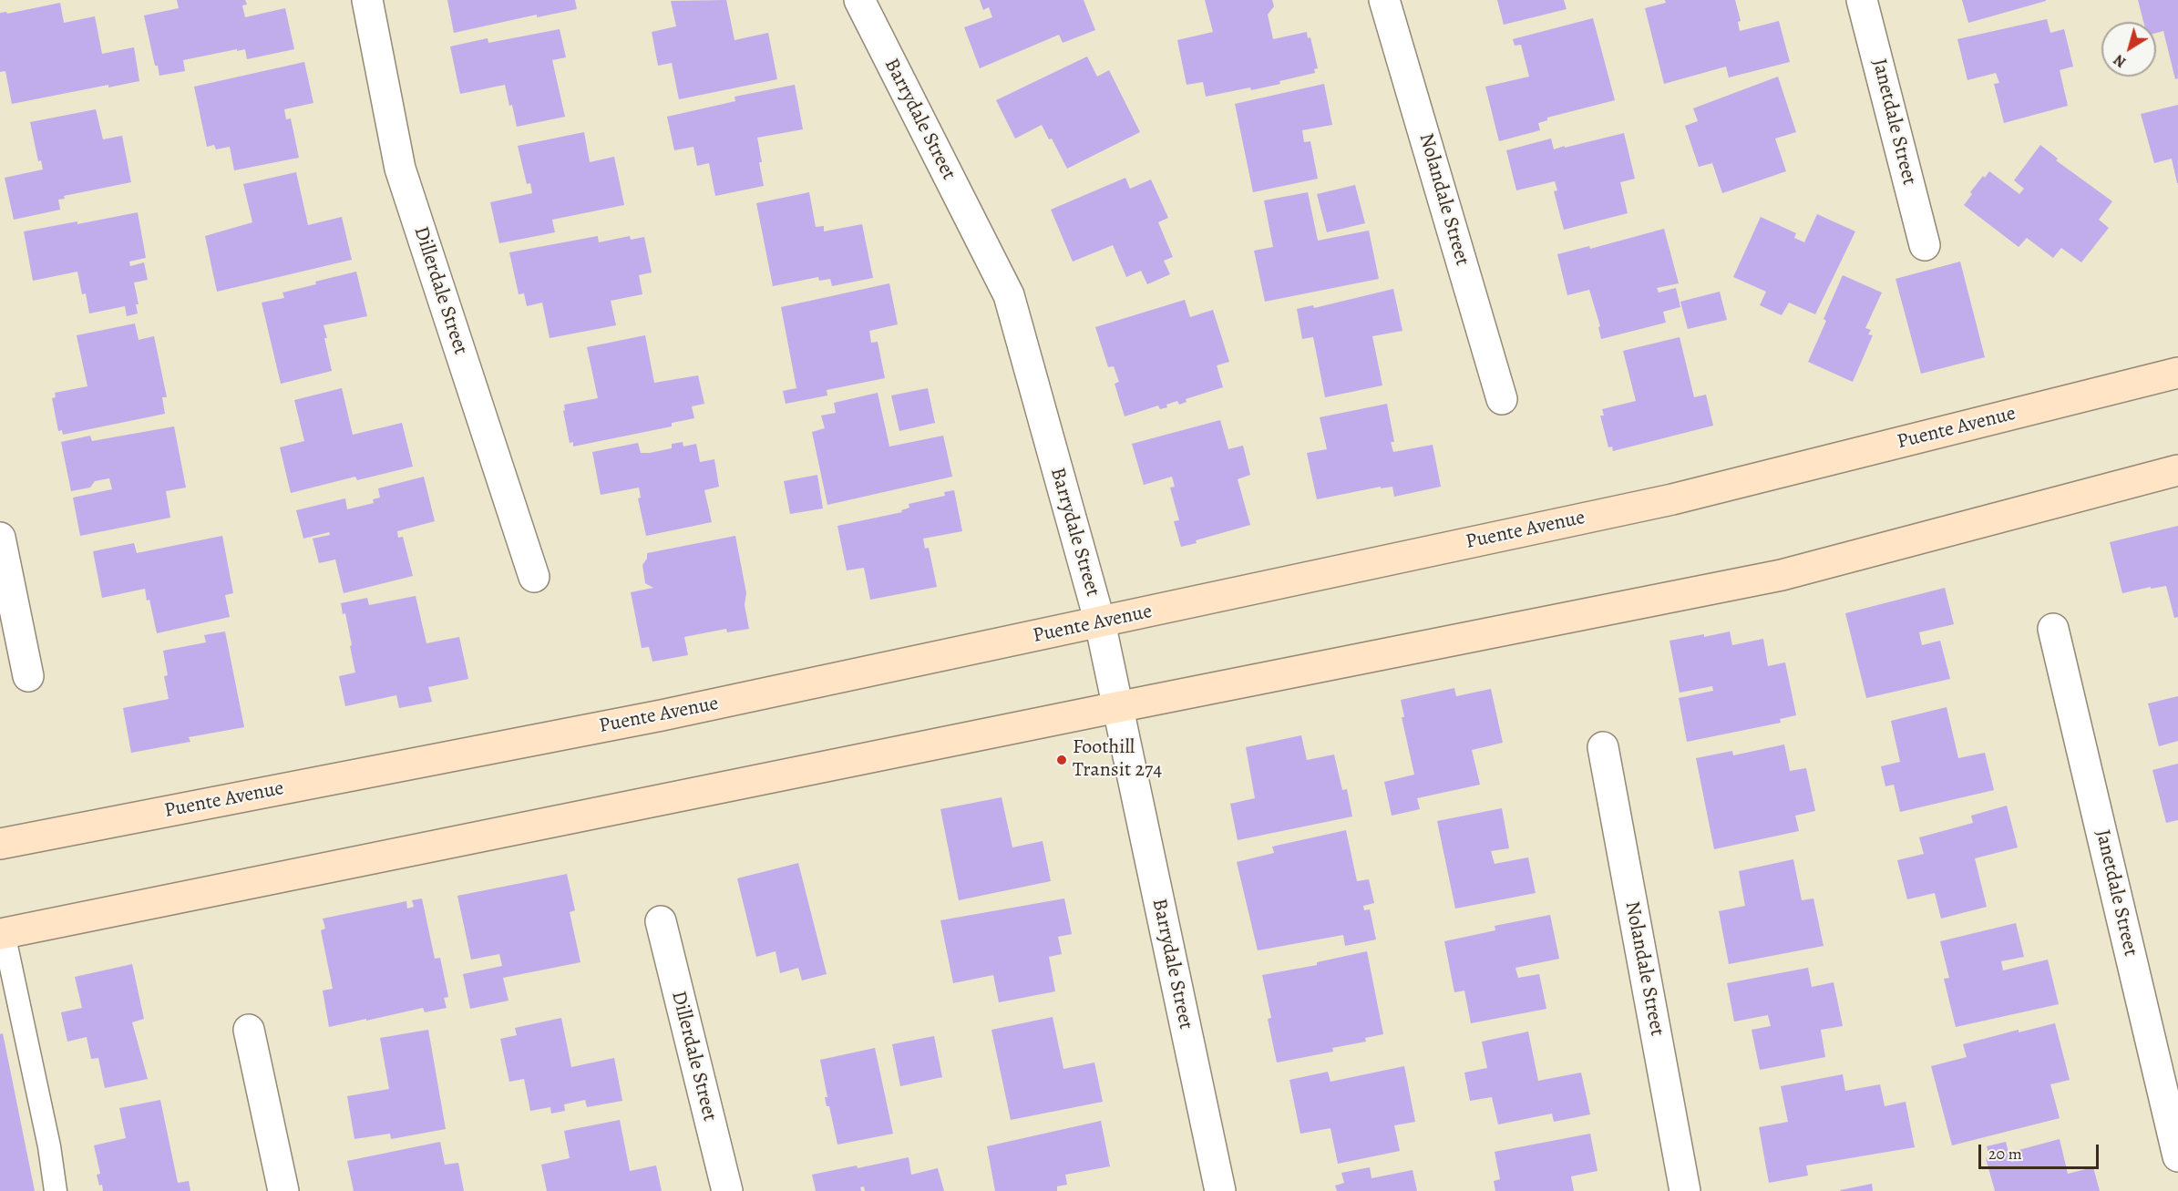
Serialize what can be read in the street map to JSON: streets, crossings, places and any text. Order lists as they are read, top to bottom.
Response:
{
  "streets": {
    "main road": ["Puente Avenue"],
    "street": [
      "Barrydale Street",
      "Janetdale Street",
      "Nolandale Street",
      "Dillerdale Street"
    ]
  },
  "crossings": [
    ["Barrydale Street", "Puente Avenue"]
  ],
  "places": ["Foothill Transit 274"],
  "scale_bar": "20 m",
  "north": "bottom left"
}
